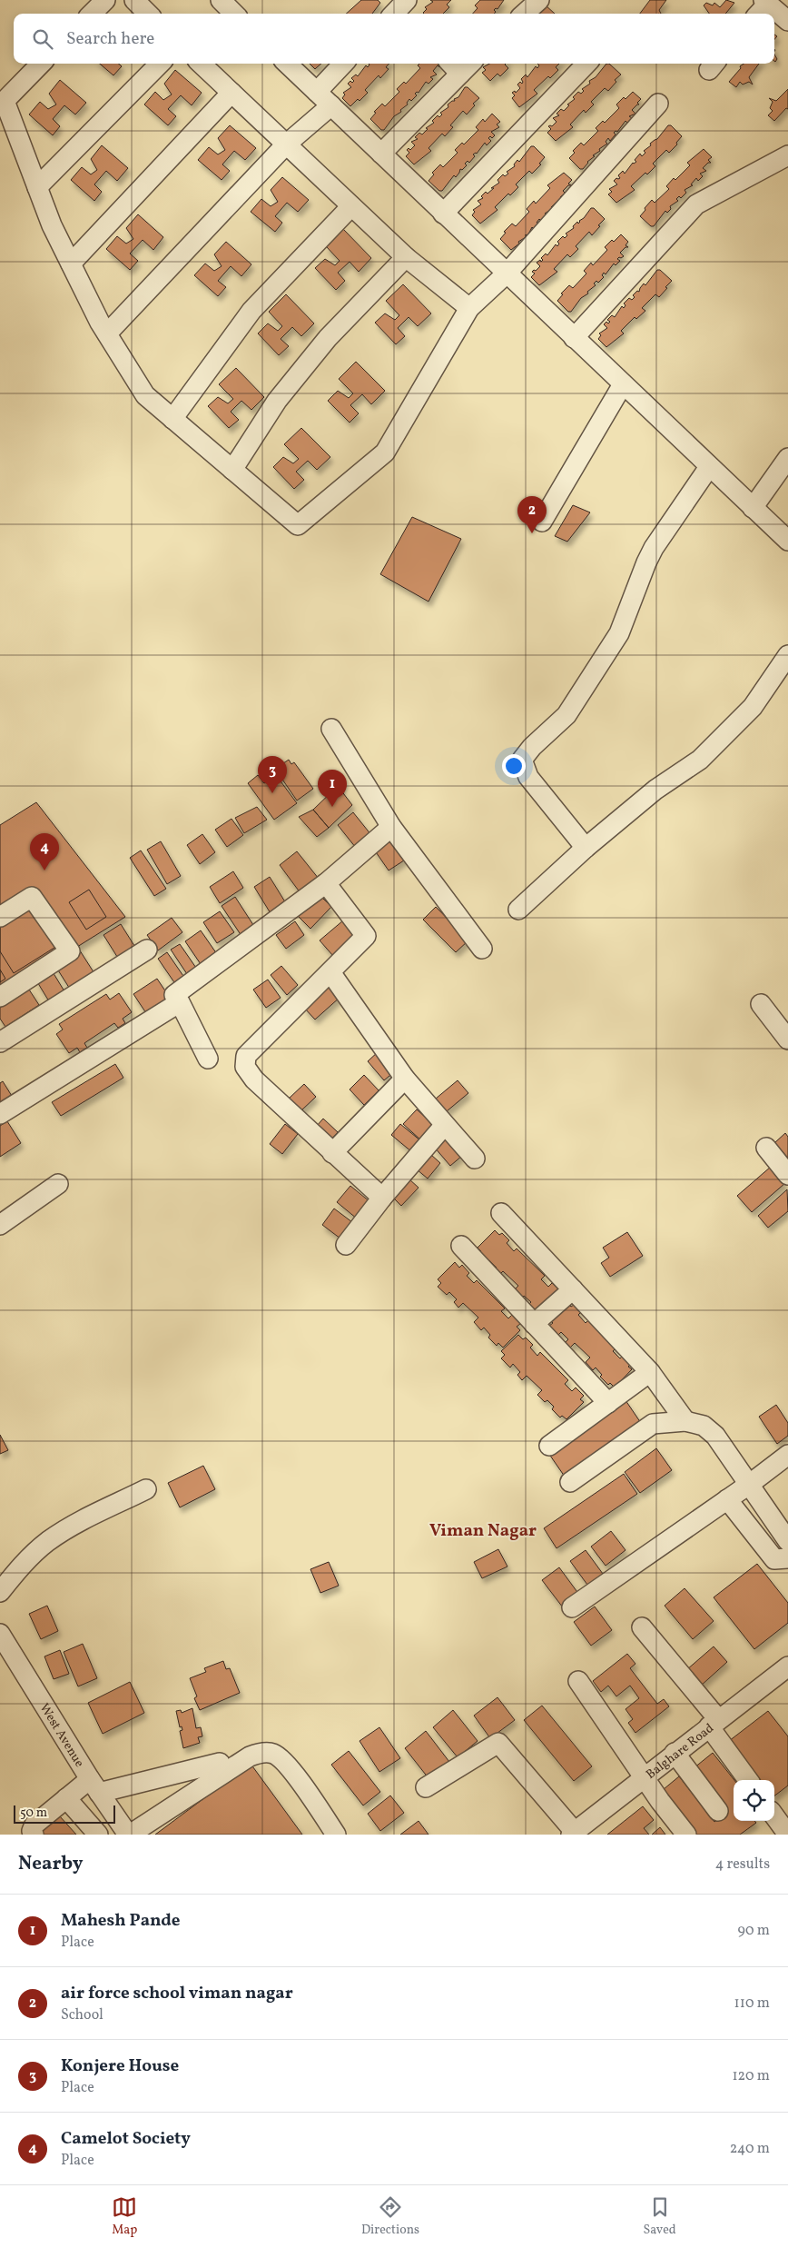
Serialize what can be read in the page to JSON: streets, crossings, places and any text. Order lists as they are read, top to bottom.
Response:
{
  "streets": {
    "street": ["West Avenue", "Balghare Road"]
  },
  "districts": ["Viman Nagar"],
  "scale_bar": "50 m",
  "page": {
    "search": "Search here",
    "pins": [
      "2",
      "3",
      "1",
      "4"
    ],
    "scale": "50 m",
    "heading": ["Nearby", "4 results"],
    "list": [
      {
        "mark": "1",
        "name": "Mahesh Pande",
        "note": "Place",
        "value": "90 m"
      },
      {
        "mark": "2",
        "name": "air force school viman nagar",
        "note": "School",
        "value": "110 m"
      },
      {
        "mark": "3",
        "name": "Konjere House",
        "note": "Place",
        "value": "120 m"
      },
      {
        "mark": "4",
        "name": "Camelot Society",
        "note": "Place",
        "value": "240 m"
      }
    ],
    "nav": ["Map", "Directions", "Saved"]
  }
}
